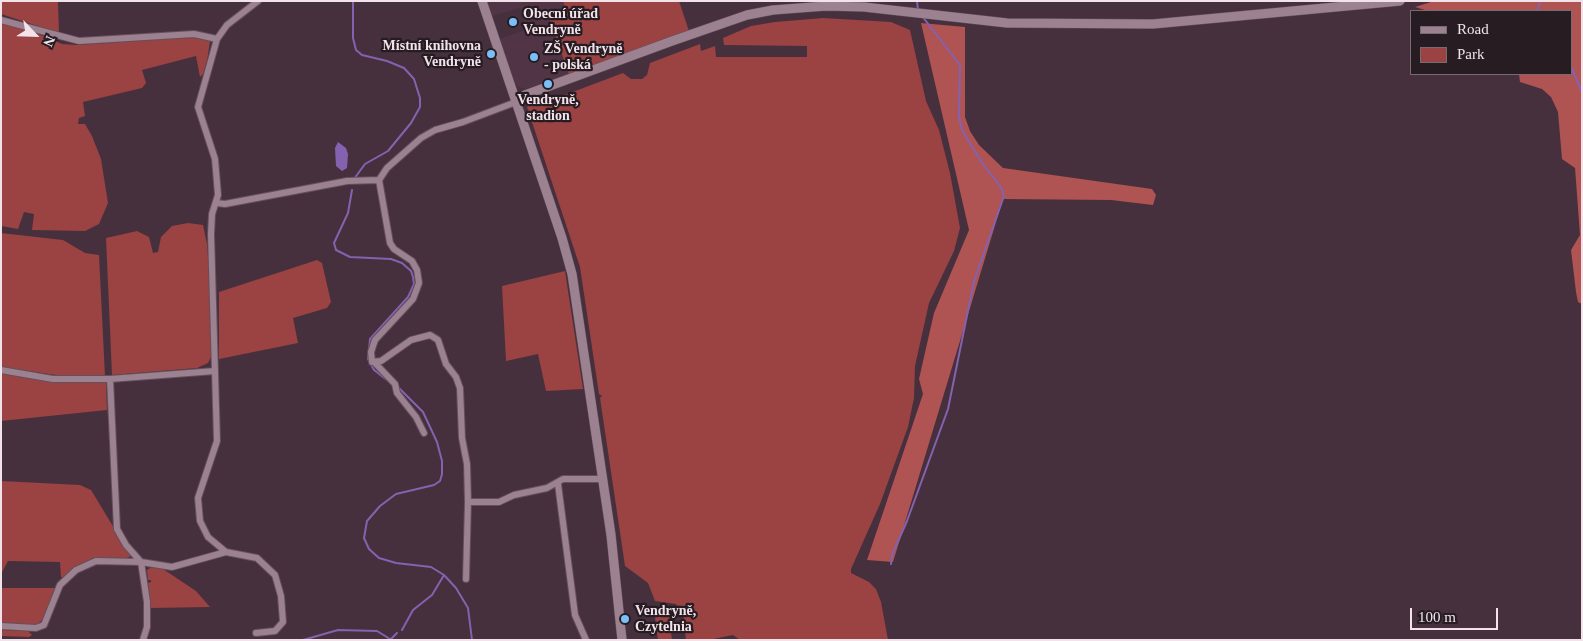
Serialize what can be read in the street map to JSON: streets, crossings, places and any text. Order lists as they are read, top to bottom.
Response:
{
  "places": [
    "Obecní úřad Vendryně",
    "Místní knihovna Vendryně",
    "ZŠ Vendryně - polská",
    "Vendryně, stadion",
    "Vendryně, Czytelnia"
  ],
  "legend": ["Road", "Park"],
  "scale_bar": "100 m",
  "north": "bottom right"
}
